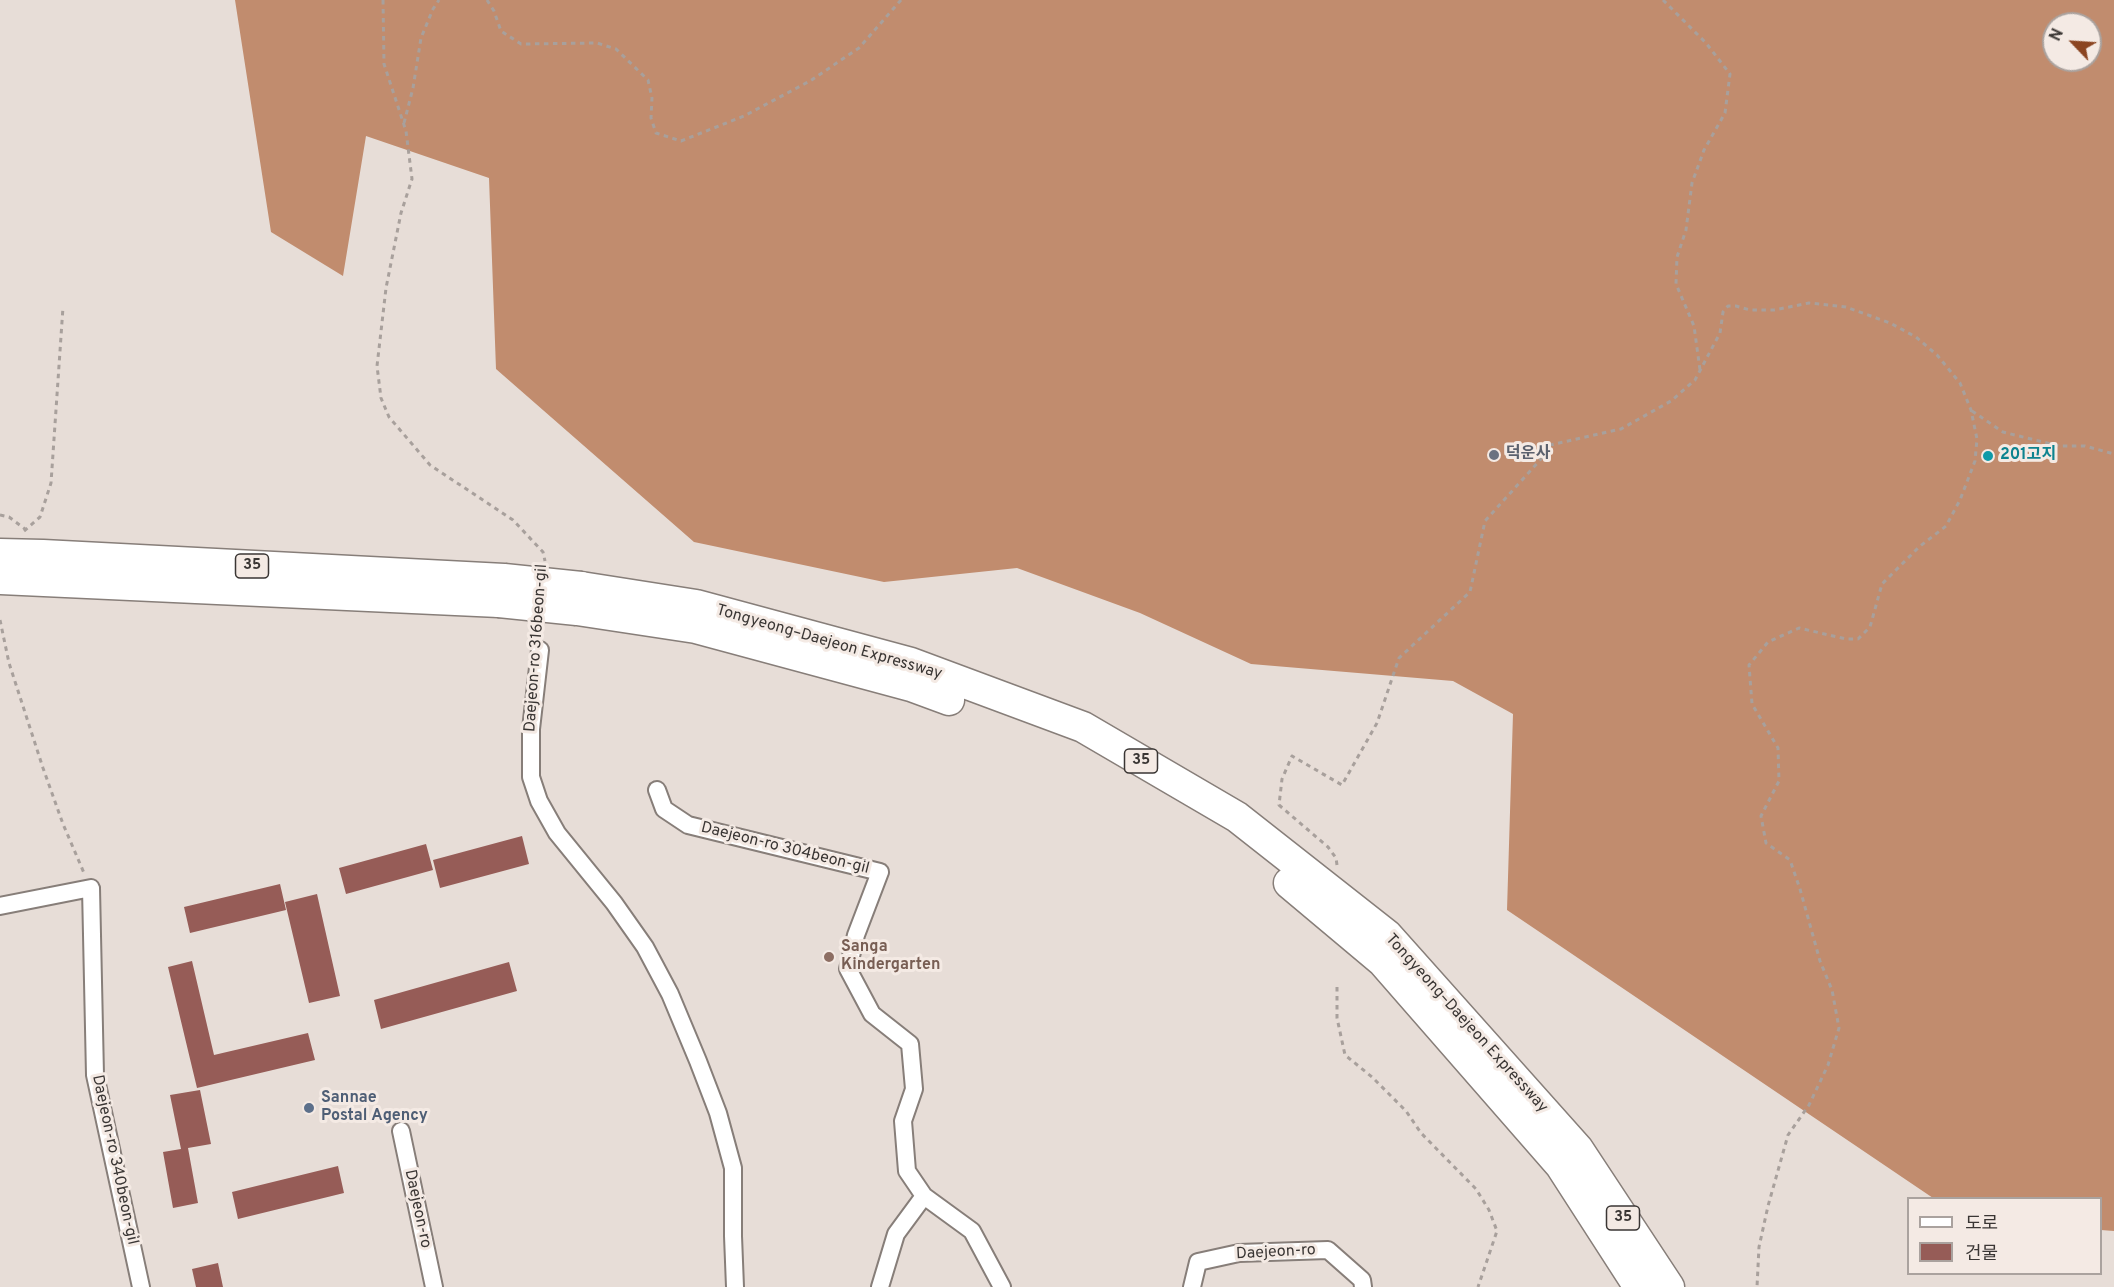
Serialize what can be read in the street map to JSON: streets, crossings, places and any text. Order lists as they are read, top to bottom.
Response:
{
  "streets": {
    "highway": ["35", "Tongyeong–Daejeon Expressway"],
    "street": [
      "Daejeon-ro 316beon-gil",
      "Daejeon-ro 304beon-gil",
      "Daejeon-ro 340beon-gil",
      "Daejeon-ro"
    ]
  },
  "places": [
    "덕운사",
    "201고지",
    "Sanga Kindergarten",
    "Sannae Postal Agency"
  ],
  "legend": ["도로", "건물"],
  "north": "top left"
}
